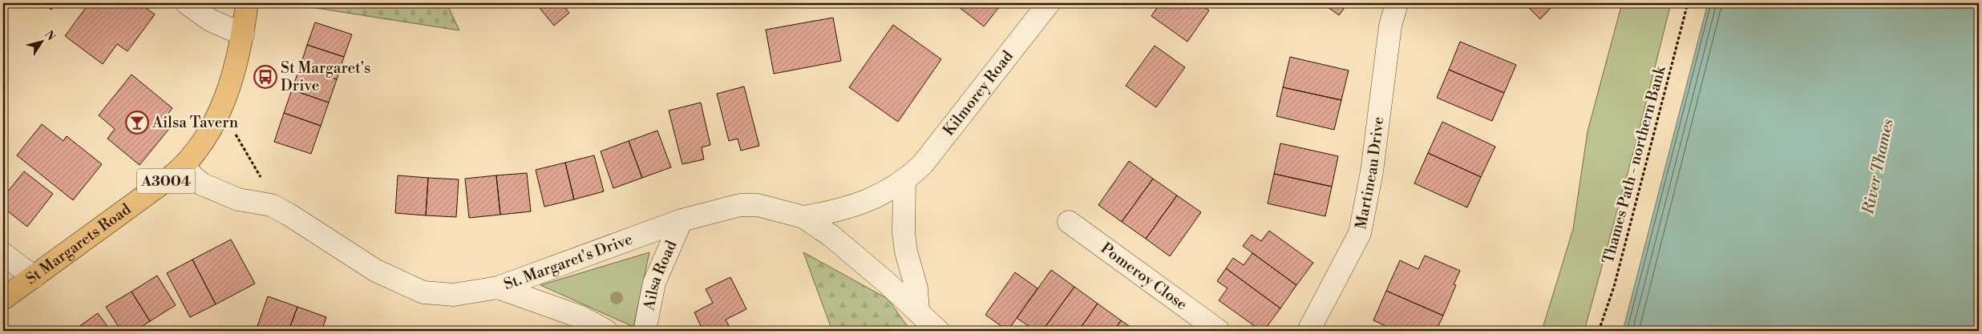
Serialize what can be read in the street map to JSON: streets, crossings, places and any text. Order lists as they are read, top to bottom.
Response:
{
  "streets": {
    "main road": ["A3004", "St Margarets Road"],
    "street": [
      "Kilmorey Road",
      "Martineau Drive",
      "St. Margaret's Drive",
      "Ailsa Road",
      "Pomeroy Close"
    ],
    "path": ["Thames Path - northern Bank"]
  },
  "crossings": [
    ["Kilmorey Road", "St. Margaret's Drive"],
    ["St Margarets Road", "St. Margaret's Drive"],
    ["St. Margaret's Drive", "Ailsa Road"]
  ],
  "water": ["River Thames"],
  "places": {
    "bus stop": ["St Margaret's Drive"],
    "bar": ["Ailsa Tavern"]
  },
  "north": "top right"
}
